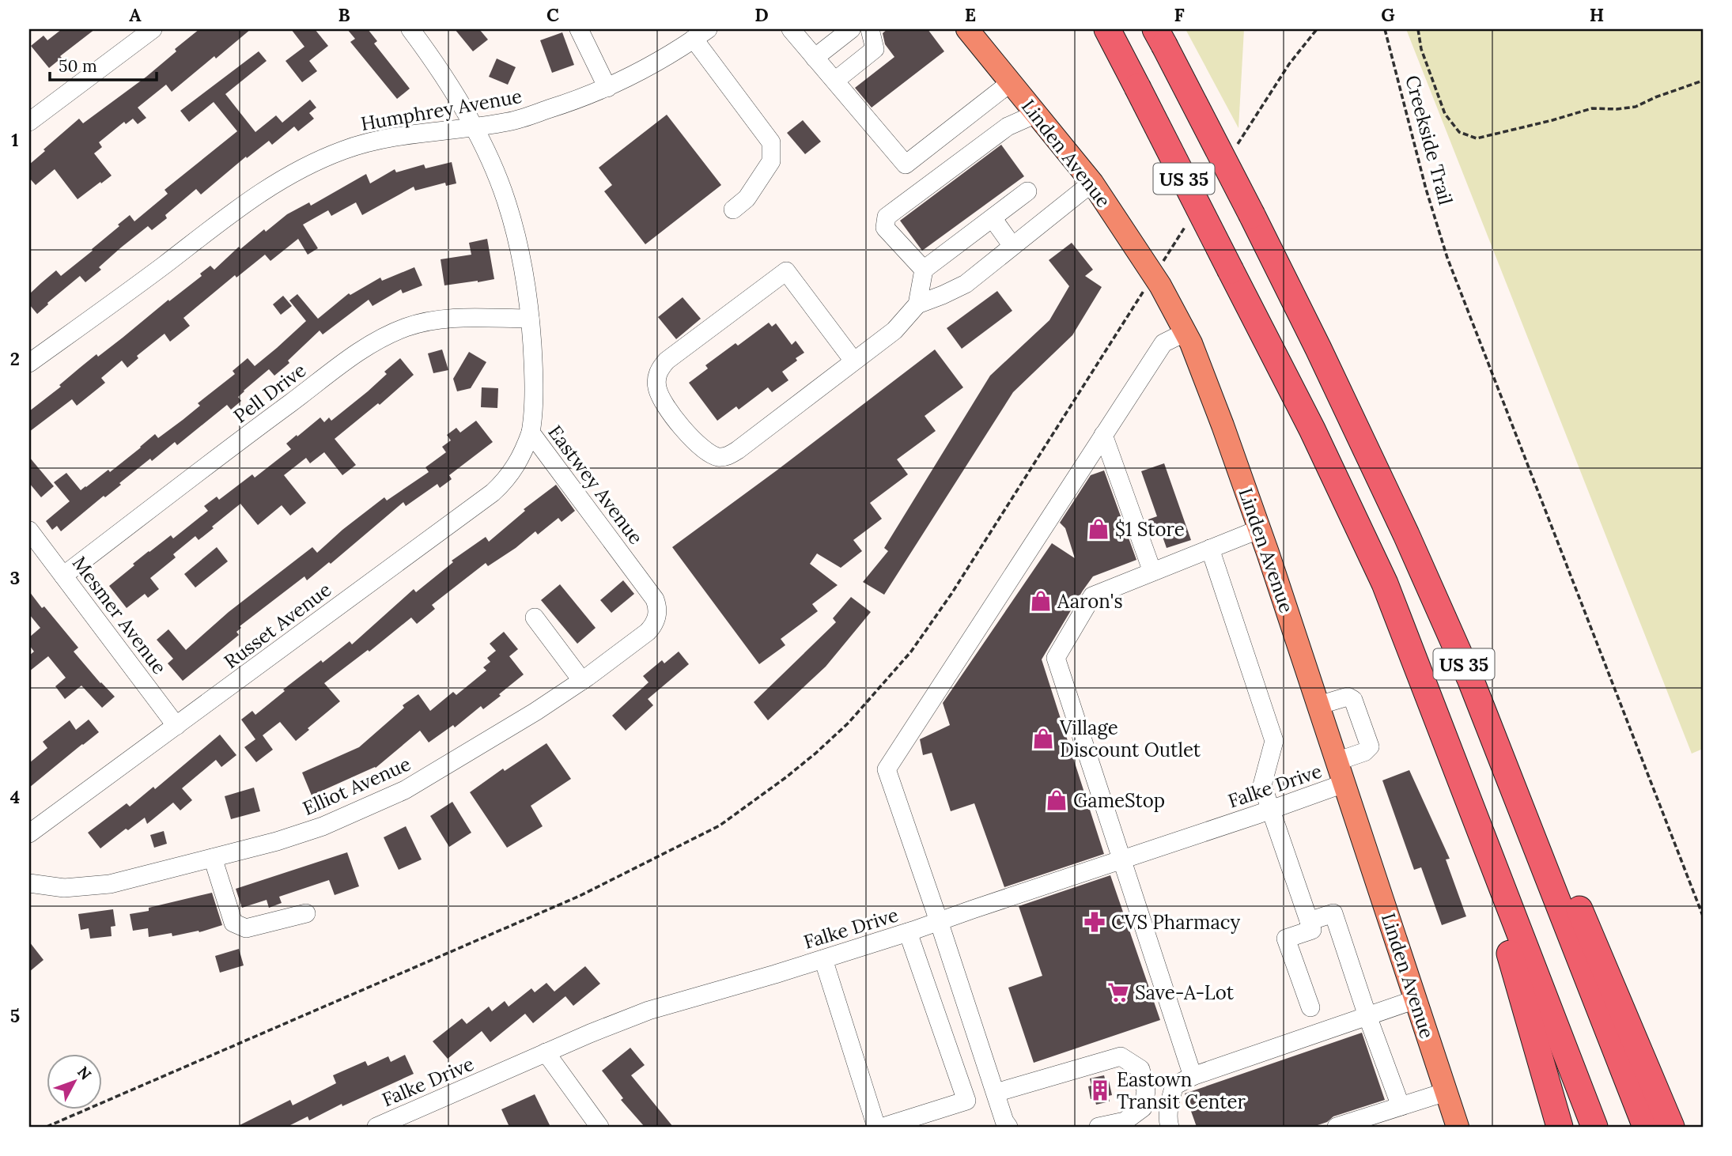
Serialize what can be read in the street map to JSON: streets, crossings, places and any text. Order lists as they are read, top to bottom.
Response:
{
  "streets": {
    "highway": ["US 35"],
    "main road": ["Linden Avenue"],
    "street": [
      "Humphrey Avenue",
      "Pell Drive",
      "Eastwey Avenue",
      "Mesmer Avenue",
      "Russet Avenue",
      "Elliot Avenue",
      "Falke Drive"
    ],
    "path": ["Creekside Trail"]
  },
  "crossings": [
    ["Humphrey Avenue", "Eastwey Avenue"],
    ["Linden Avenue", "Falke Drive"],
    ["Pell Drive", "Eastwey Avenue"],
    ["Pell Drive", "Mesmer Avenue"],
    ["Eastwey Avenue", "Russet Avenue"],
    ["Eastwey Avenue", "Elliot Avenue"],
    ["Mesmer Avenue", "Russet Avenue"]
  ],
  "places": {
    "shop": [
      "$1 Store",
      "Aaron's",
      "Village Discount Outlet",
      "GameStop"
    ],
    "pharmacy": ["CVS Pharmacy"],
    "supermarket": ["Save-A-Lot"],
    "building": ["Eastown Transit Center"]
  },
  "scale_bar": "50 m",
  "north": "top right",
  "grid": {
    "columns": [
      "A",
      "B",
      "C",
      "D",
      "E",
      "F",
      "G",
      "H"
    ],
    "rows": [
      "1",
      "2",
      "3",
      "4",
      "5"
    ]
  }
}
